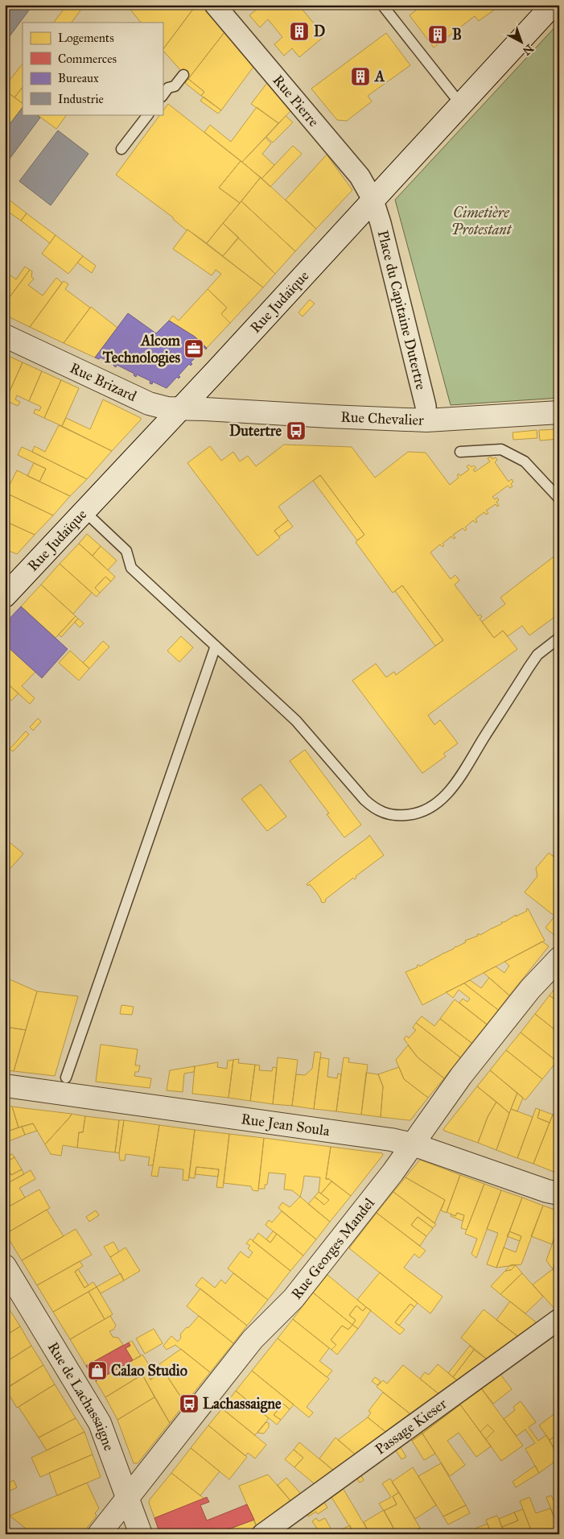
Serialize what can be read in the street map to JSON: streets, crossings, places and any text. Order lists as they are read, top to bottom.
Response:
{
  "streets": {
    "street": [
      "Rue Pierre",
      "Rue Judaïque",
      "Place du Capitaine Dutertre",
      "Rue Brizard",
      "Rue Chevalier",
      "Rue Jean Soula",
      "Rue Georges Mandel",
      "Rue de Lachassaigne",
      "Passage Kieser"
    ]
  },
  "crossings": [
    ["Rue Pierre", "Rue Judaïque"],
    ["Rue Pierre", "Place du Capitaine Dutertre"],
    ["Rue Judaïque", "Place du Capitaine Dutertre"],
    ["Rue Judaïque", "Rue Brizard"],
    ["Place du Capitaine Dutertre", "Rue Chevalier"],
    ["Rue Brizard", "Rue Chevalier"],
    ["Rue Jean Soula", "Rue Georges Mandel"],
    ["Rue Georges Mandel", "Rue de Lachassaigne"]
  ],
  "parks": ["Cimetière Protestant"],
  "places": {
    "building": ["D", "B", "A"],
    "office": ["Alcom Technologies"],
    "bus stop": ["Dutertre", "Lachassaigne"],
    "shop": ["Calao Studio"]
  },
  "legend": [
    "Logements",
    "Commerces",
    "Bureaux",
    "Industrie"
  ],
  "north": "bottom right"
}
